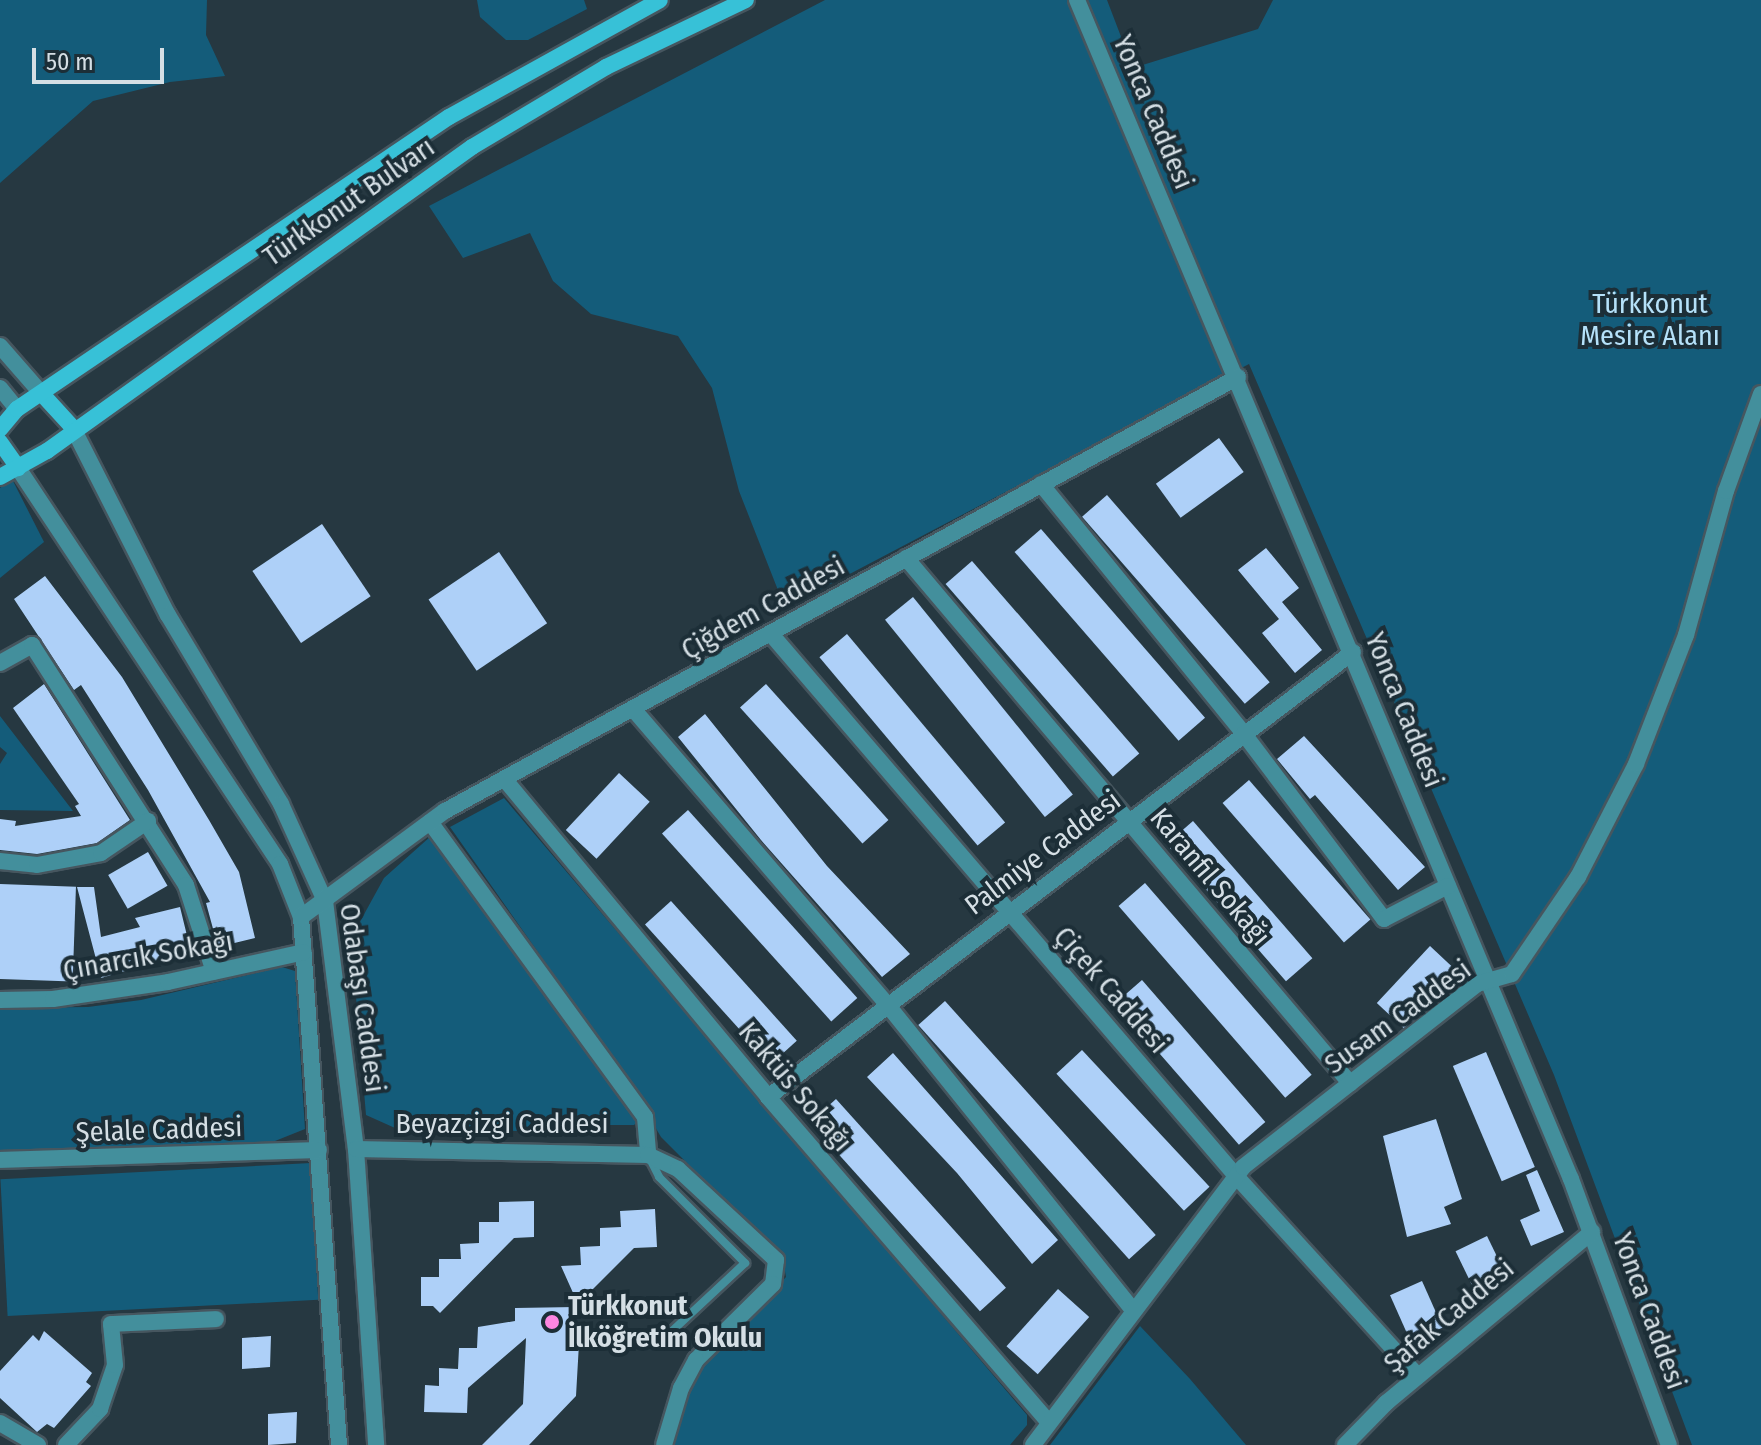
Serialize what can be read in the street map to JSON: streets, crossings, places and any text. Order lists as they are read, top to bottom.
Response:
{
  "streets": {
    "street": [
      "Yonca Caddesi",
      "Türkkonut Bulvarı",
      "Çiğdem Caddesi",
      "Palmiye Caddesi",
      "Karanfil Sokağı",
      "Çınarcık Sokağı",
      "Çiçek Caddesi",
      "Odabaşı Caddesi",
      "Susam Caddesi",
      "Kaktüs Sokağı",
      "Beyazçizgi Caddesi",
      "Şelale Caddesi",
      "Şafak Caddesi"
    ]
  },
  "crossings": [
    ["Yonca Caddesi", "Çiğdem Caddesi"],
    ["Yonca Caddesi", "Palmiye Caddesi"],
    ["Yonca Caddesi", "Susam Caddesi"],
    ["Yonca Caddesi", "Şafak Caddesi"],
    ["Türkkonut Bulvarı", "Odabaşı Caddesi"],
    ["Çiğdem Caddesi", "Karanfil Sokağı"],
    ["Çiğdem Caddesi", "Çiçek Caddesi"],
    ["Çiğdem Caddesi", "Odabaşı Caddesi"],
    ["Çiğdem Caddesi", "Kaktüs Sokağı"],
    ["Palmiye Caddesi", "Karanfil Sokağı"],
    ["Palmiye Caddesi", "Çiçek Caddesi"],
    ["Palmiye Caddesi", "Kaktüs Sokağı"],
    ["Karanfil Sokağı", "Susam Caddesi"],
    ["Çınarcık Sokağı", "Odabaşı Caddesi"],
    ["Çiçek Caddesi", "Susam Caddesi"],
    ["Çiçek Caddesi", "Şafak Caddesi"],
    ["Odabaşı Caddesi", "Beyazçizgi Caddesi"],
    ["Odabaşı Caddesi", "Şelale Caddesi"],
    ["Susam Caddesi", "Kaktüs Sokağı"]
  ],
  "parks": ["Türkkonut Mesire Alanı"],
  "places": ["Türkkonut İlköğretim Okulu"],
  "scale_bar": "50 m"
}
